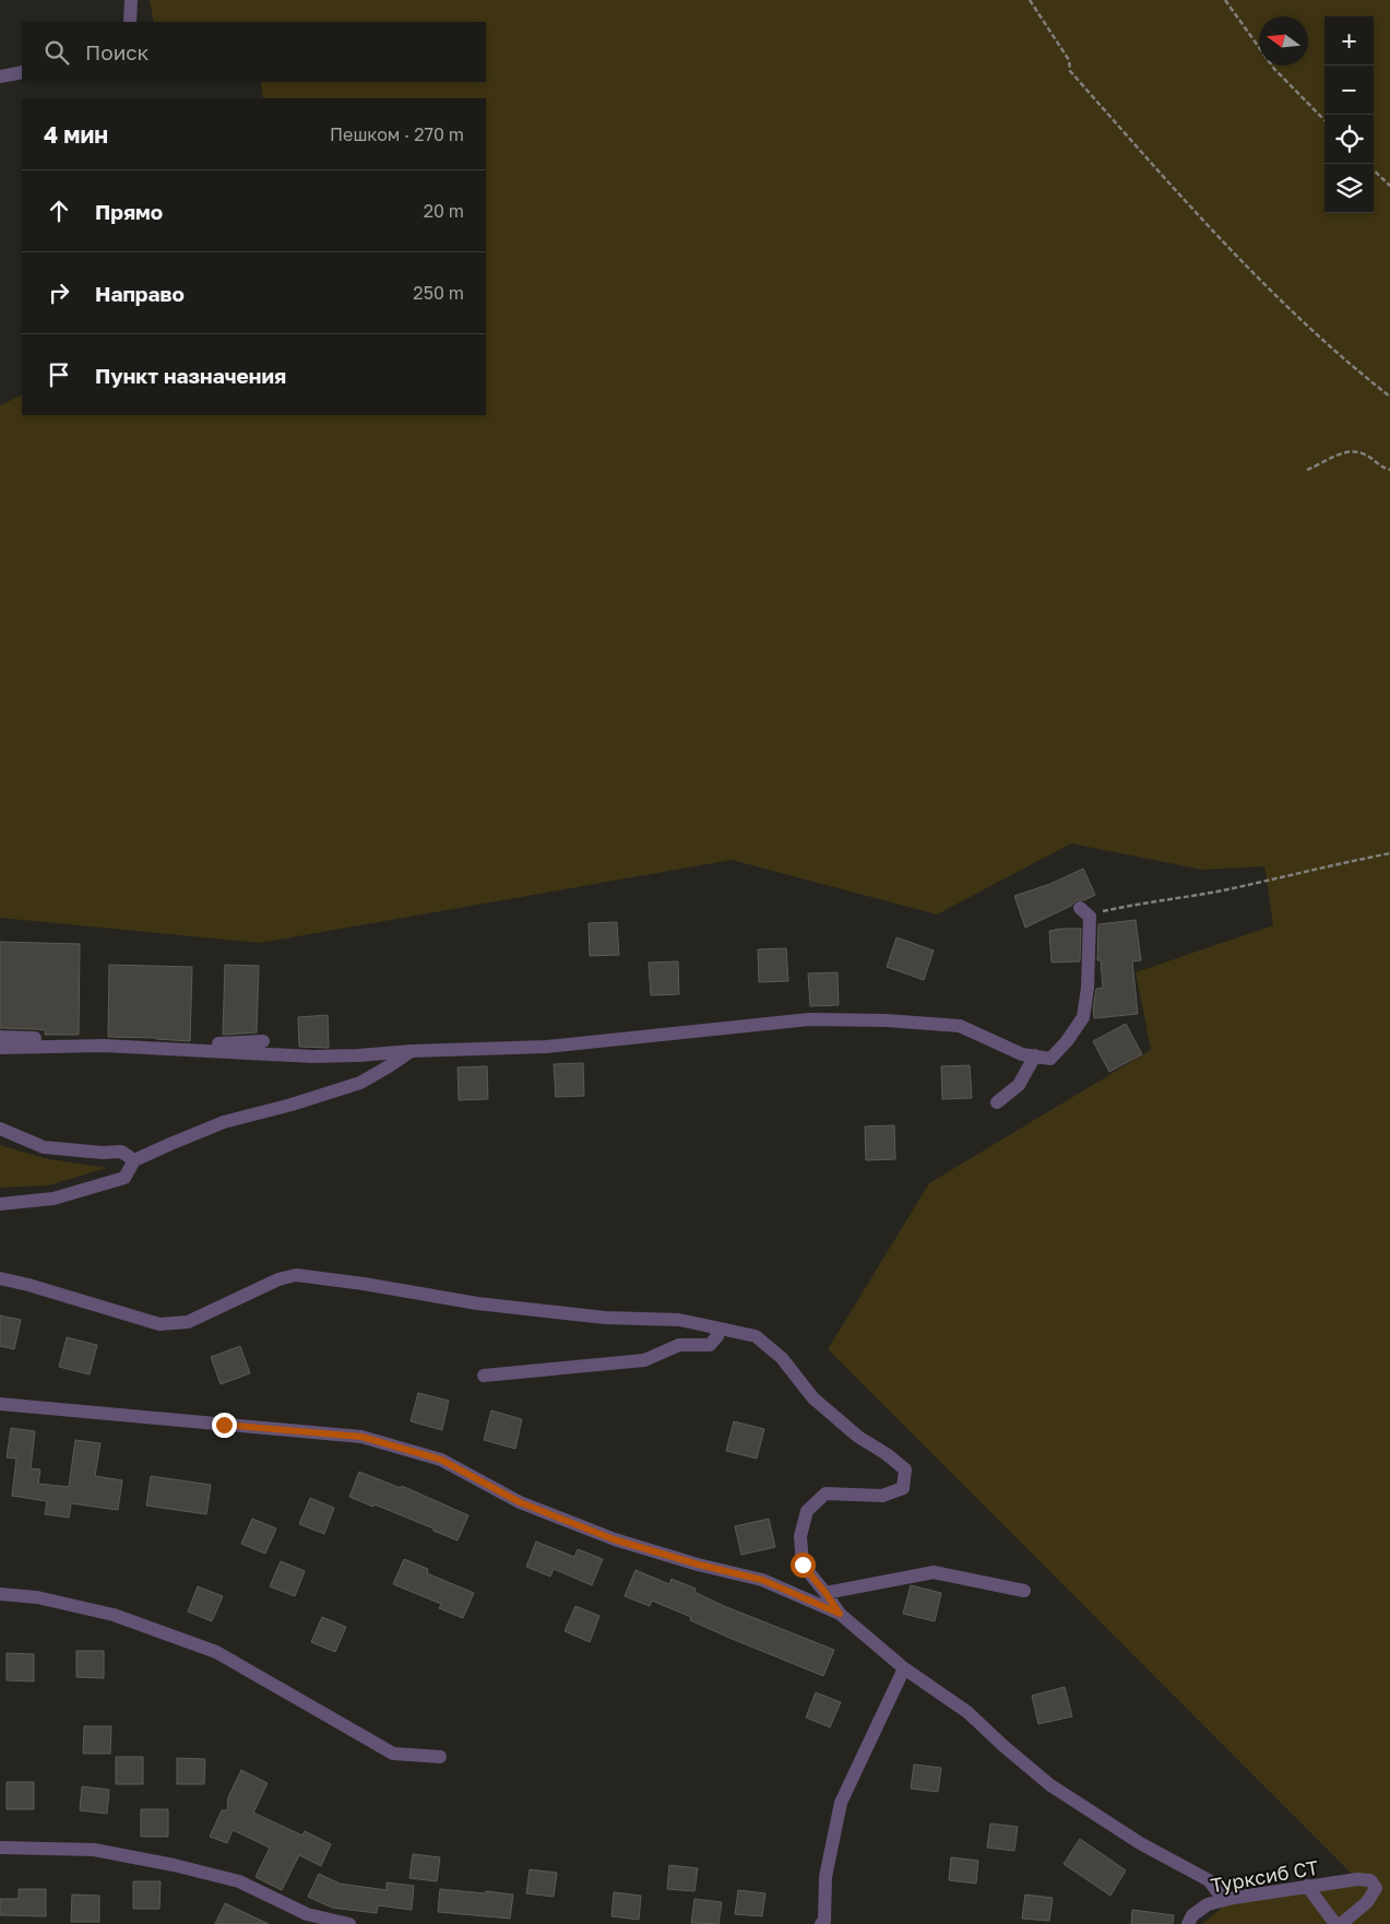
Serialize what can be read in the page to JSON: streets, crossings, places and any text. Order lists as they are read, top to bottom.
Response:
{
  "streets": {
    "street": ["Турксиб СТ"]
  },
  "north": "left",
  "page": {
    "map_buttons": ["+", "−"],
    "search": "Поиск",
    "heading": ["4 мин", "Пешком · 270 m"],
    "list": [
      ["Прямо", "20 m"],
      ["Направо", "250 m"],
      "Пункт назначения"
    ]
  }
}
